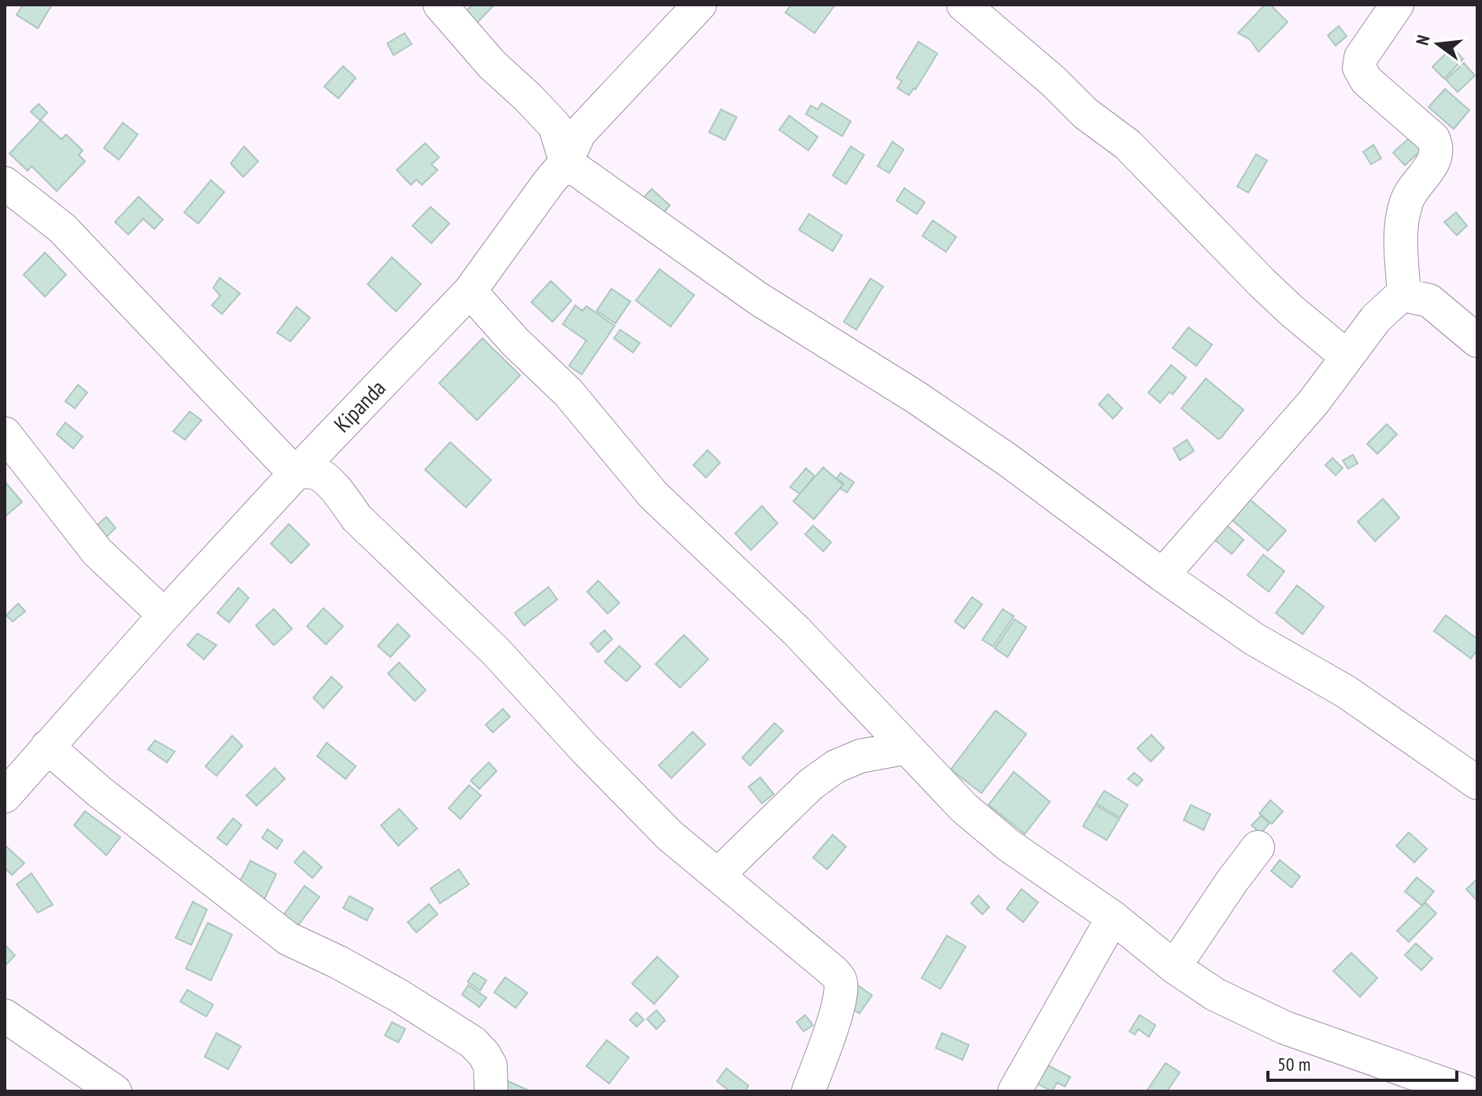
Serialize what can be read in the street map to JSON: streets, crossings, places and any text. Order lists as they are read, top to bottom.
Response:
{
  "streets": {
    "street": ["Kipanda"]
  },
  "scale_bar": "50 m",
  "north": "left"
}
